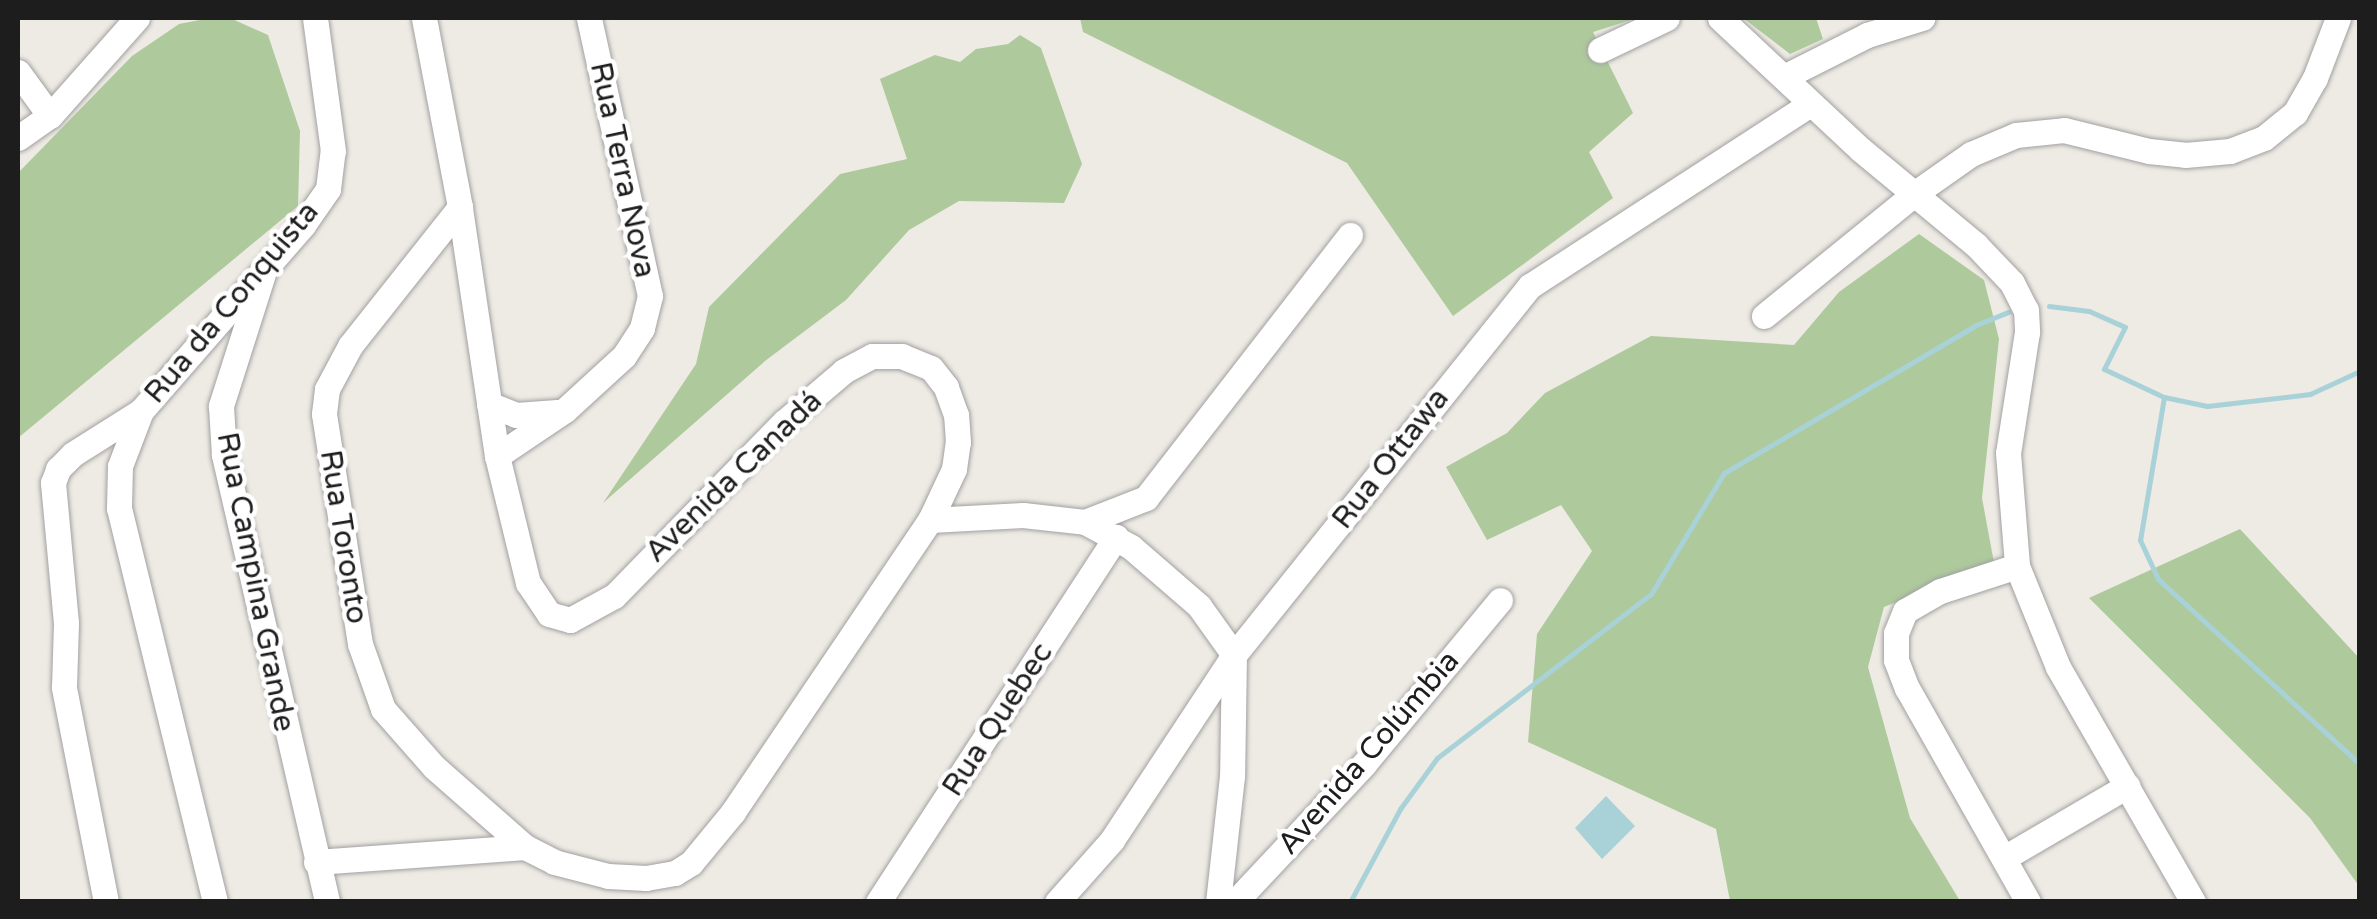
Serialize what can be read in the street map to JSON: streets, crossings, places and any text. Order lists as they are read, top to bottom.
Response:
{
  "streets": {
    "street": [
      "Rua Terra Nova",
      "Rua da Conquista",
      "Rua Ottawa",
      "Avenida Canadá",
      "Rua Toronto",
      "Rua Campina Grande",
      "Rua Quebec",
      "Avenida Colúmbia"
    ]
  },
  "crossings": [
    ["Rua Terra Nova", "Avenida Canadá"],
    ["Rua da Conquista", "Rua Campina Grande"],
    ["Avenida Canadá", "Rua Toronto"],
    ["Avenida Canadá", "Rua Campina Grande"]
  ]
}
